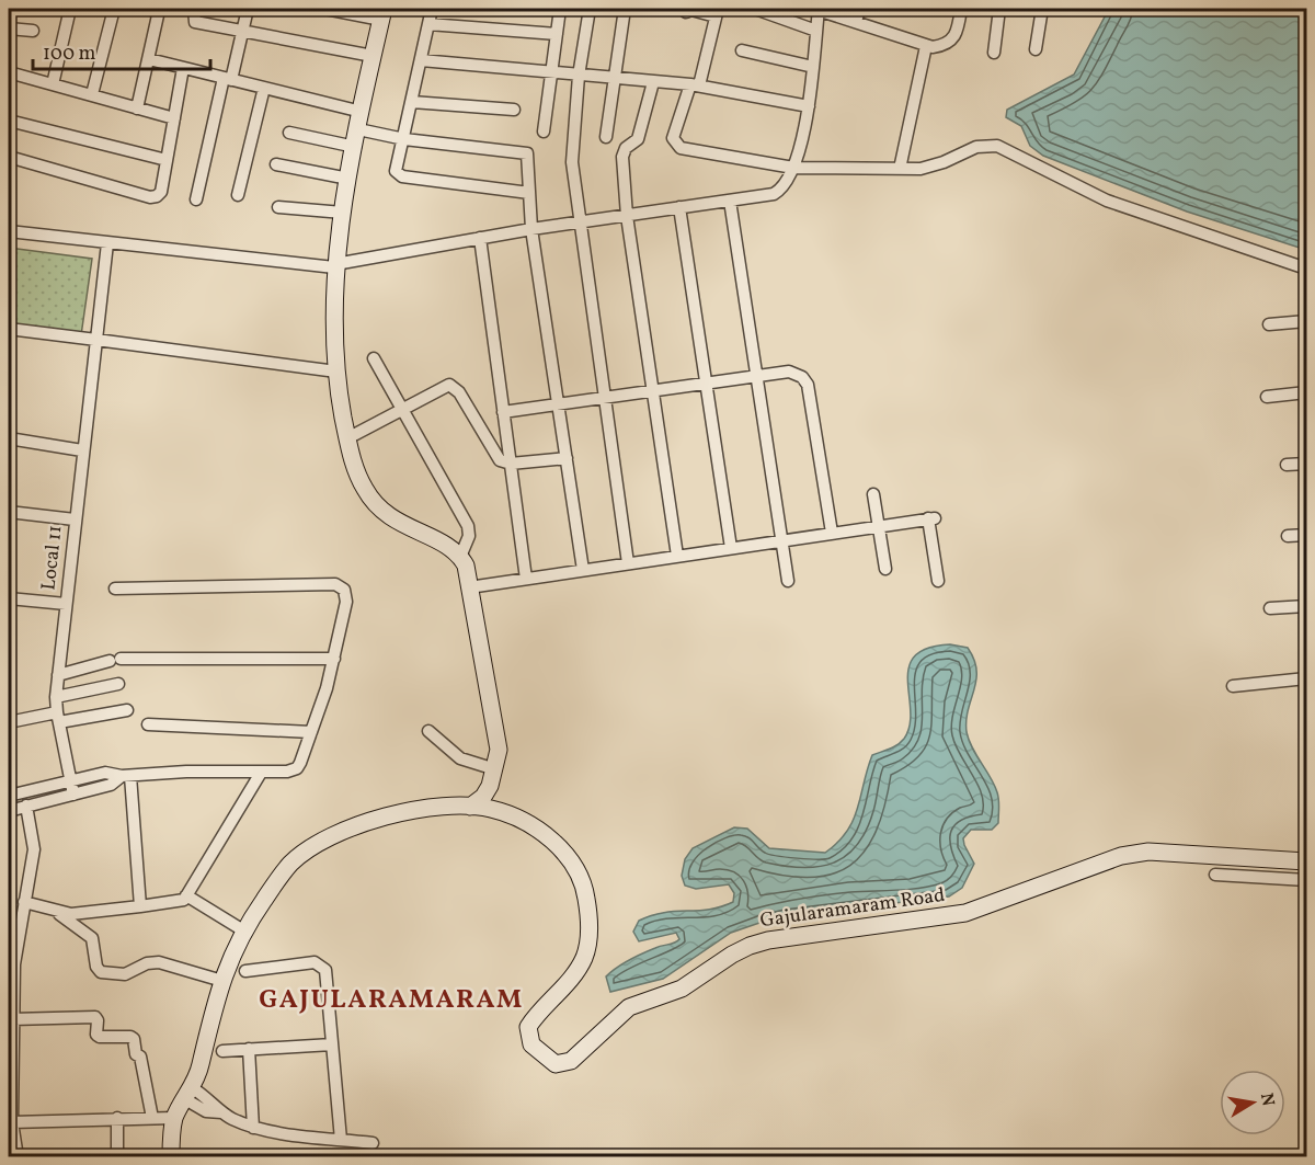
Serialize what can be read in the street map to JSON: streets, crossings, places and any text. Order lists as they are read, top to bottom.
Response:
{
  "streets": {
    "main road": ["Gajularamaram Road"],
    "street": ["Local 11"]
  },
  "districts": ["GAJULARAMARAM"],
  "scale_bar": "100 m",
  "north": "right"
}
